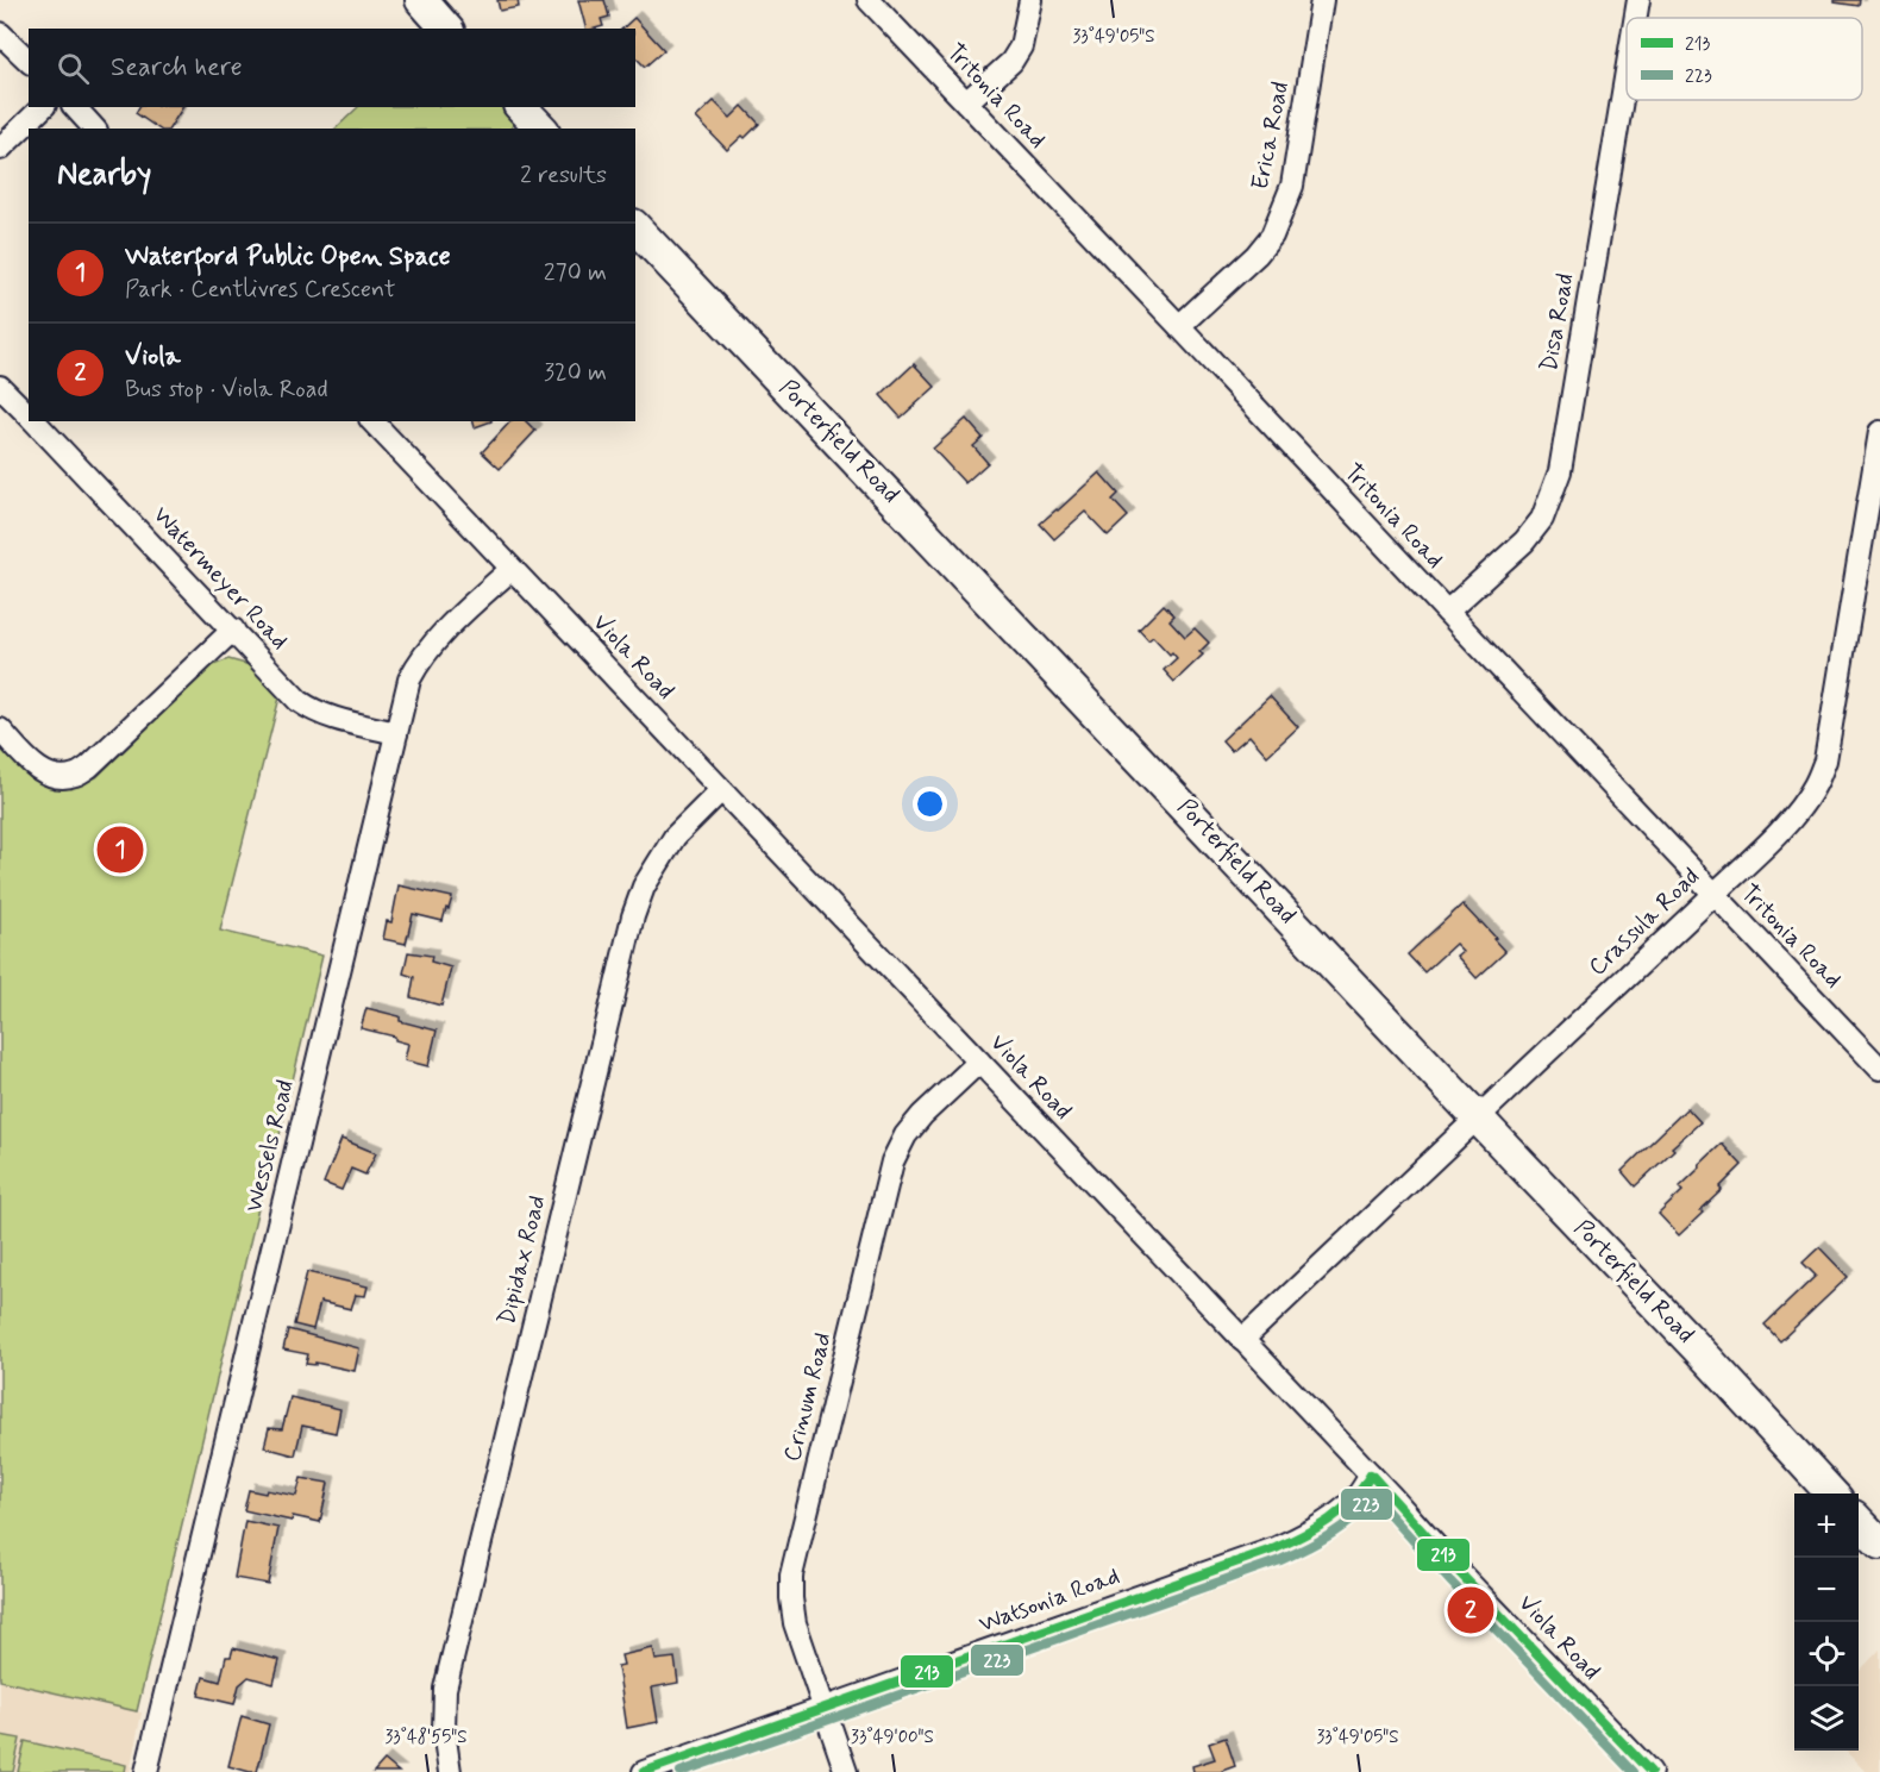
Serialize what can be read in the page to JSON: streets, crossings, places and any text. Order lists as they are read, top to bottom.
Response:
{
  "streets": {
    "street": [
      "Tritonia Road",
      "Erica Road",
      "Disa Road",
      "Porterfield Road",
      "Watermeyer Road",
      "Viola Road",
      "Crassula Road",
      "Wessels Road",
      "Dipidax Road",
      "Crinum Road",
      "Watsonia Road"
    ]
  },
  "crossings": [
    ["Tritonia Road", "Erica Road"],
    ["Tritonia Road", "Disa Road"],
    ["Tritonia Road", "Crassula Road"],
    ["Porterfield Road", "Crassula Road"],
    ["Watermeyer Road", "Wessels Road"],
    ["Viola Road", "Crassula Road"],
    ["Viola Road", "Wessels Road"],
    ["Viola Road", "Dipidax Road"],
    ["Viola Road", "Crinum Road"],
    ["Viola Road", "Watsonia Road"],
    ["Crinum Road", "Watsonia Road"]
  ],
  "lines": ["transit line 213", "transit line 223"],
  "legend": ["213", "223"],
  "page": {
    "search": "Search here",
    "heading": ["Nearby", "2 results"],
    "list": [
      {
        "mark": "1",
        "name": "Waterford Public Open Space",
        "note": "Park · Centlivres Crescent",
        "value": "270 m"
      },
      {
        "mark": "2",
        "name": "Viola",
        "note": "Bus stop · Viola Road",
        "value": "320 m"
      }
    ],
    "pins": ["1", "2"],
    "map_buttons": ["+", "−"]
  },
  "coordinates": ["33°49'05\"S", "33°48'55\"S", "33°49'00\"S"]
}
